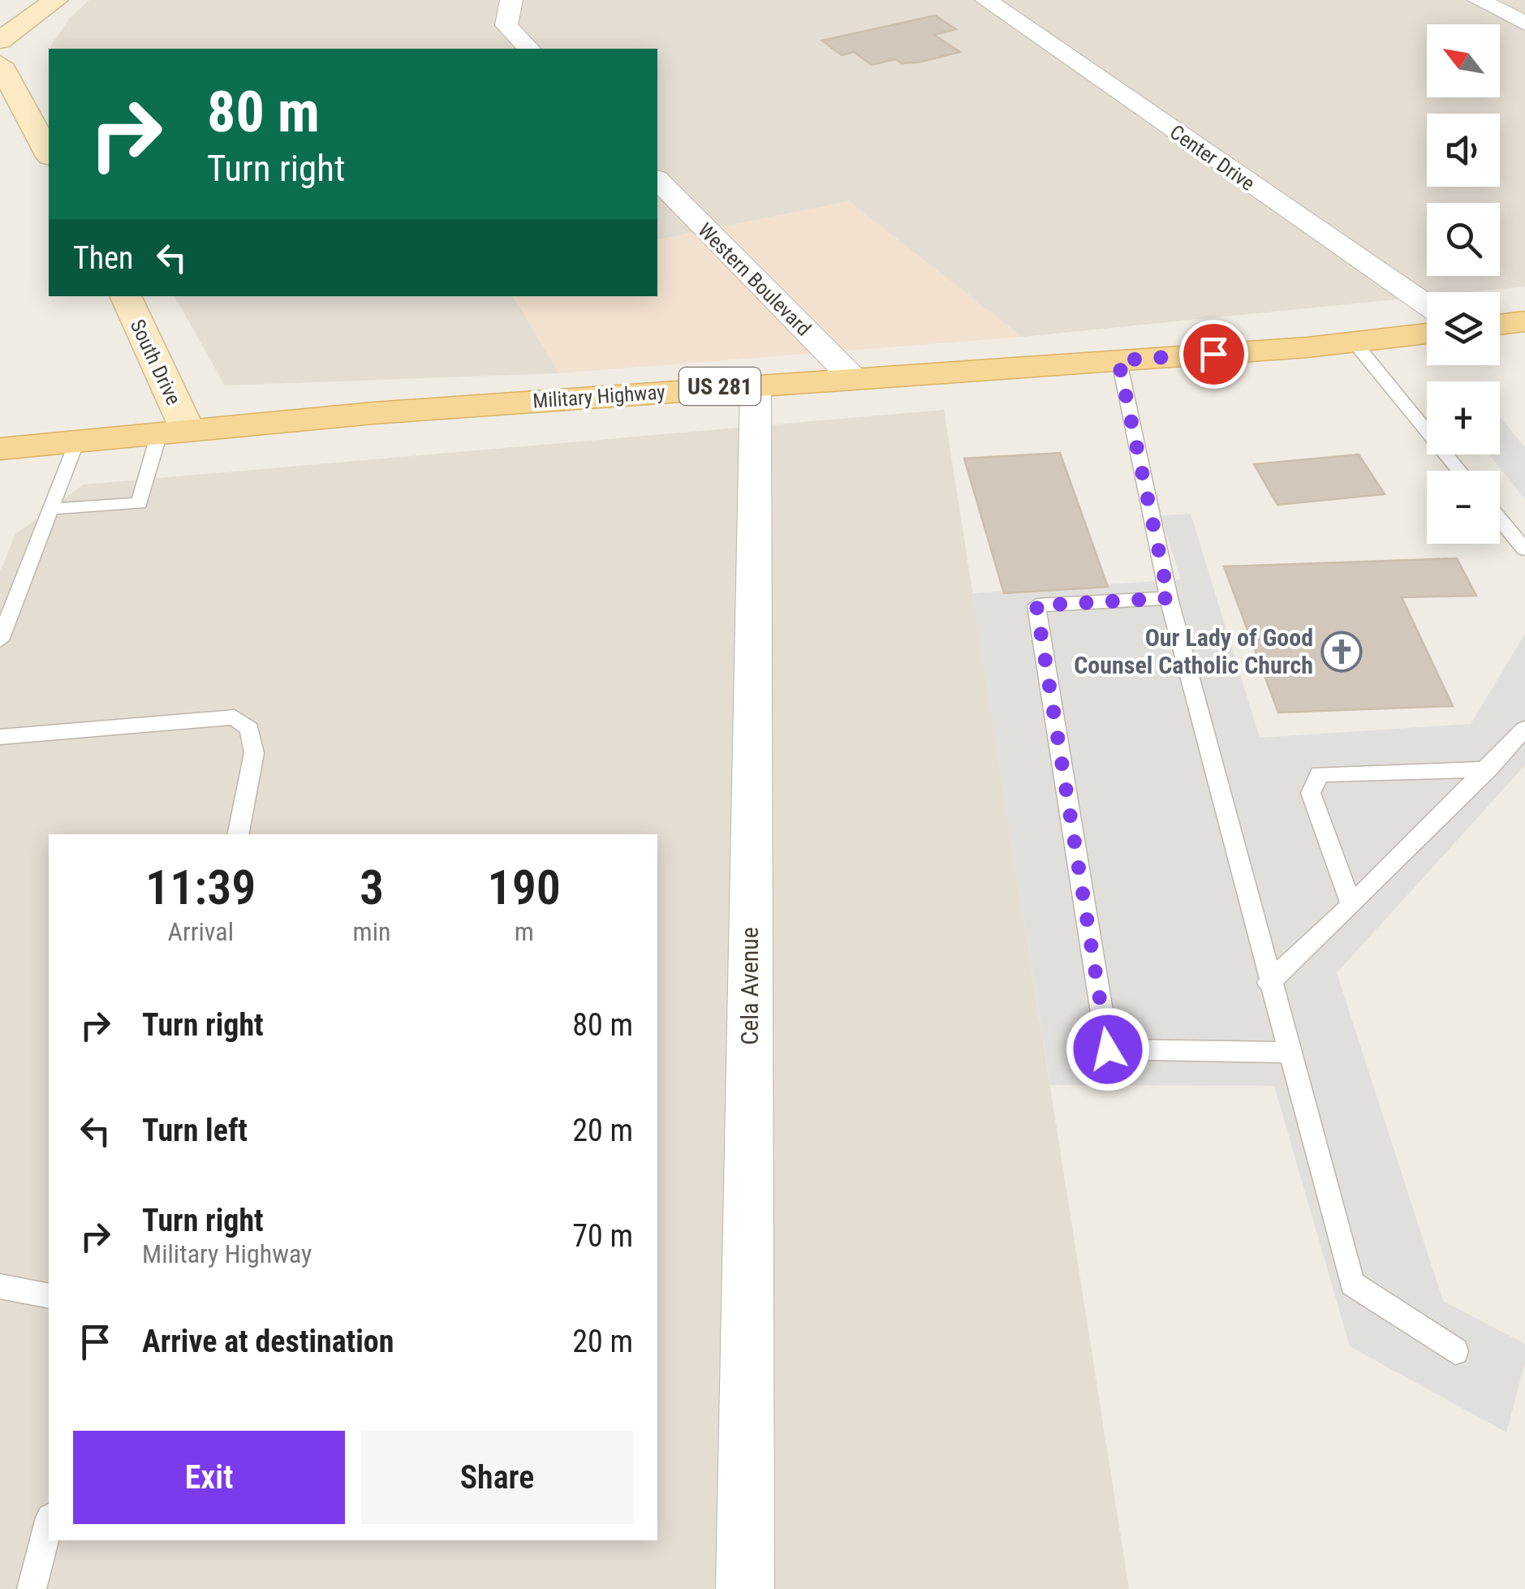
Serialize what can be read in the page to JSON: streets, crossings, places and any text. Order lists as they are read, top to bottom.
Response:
{
  "streets": {
    "main road": ["US 281", "Military Highway"],
    "street": [
      "Center Drive",
      "Western Boulevard",
      "South Drive",
      "Cela Avenue"
    ]
  },
  "crossings": [
    ["Western Boulevard", "Military Highway"],
    ["South Drive", "Military Highway"],
    ["Military Highway", "Cela Avenue"]
  ],
  "places": {
    "church": ["Our Lady of Good Counsel Catholic Church"]
  },
  "north": "top left",
  "page": {
    "map_buttons": ["+", "−"],
    "turn": ["80 m", "Turn right"],
    "then": "Then",
    "eta": [
      "11:39",
      "Arrival",
      "3",
      "min",
      "190",
      "m"
    ],
    "list": [
      {
        "name": "Turn right",
        "value": "80 m"
      },
      {
        "name": "Turn left",
        "value": "20 m"
      },
      {
        "name": "Turn right",
        "note": "Military Highway",
        "value": "70 m"
      },
      {
        "name": "Arrive at destination",
        "value": "20 m"
      }
    ],
    "buttons": ["Exit", "Share"]
  }
}
